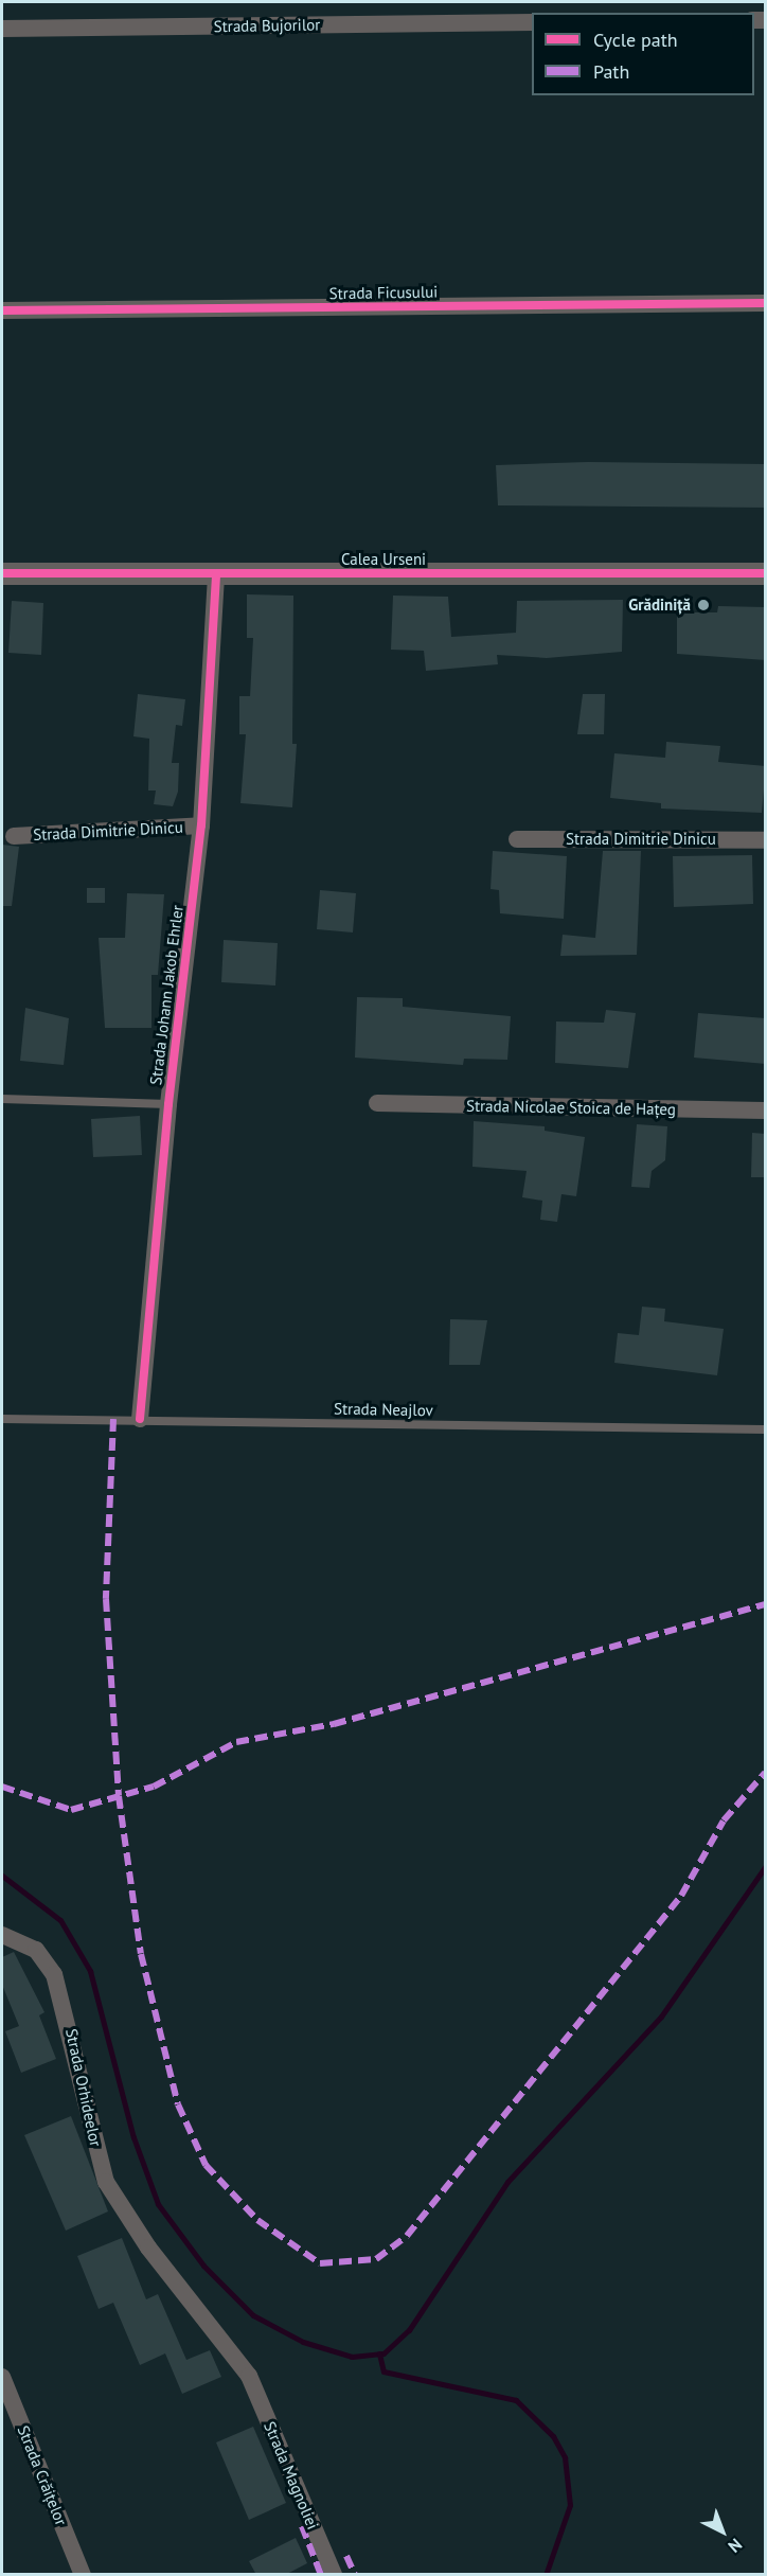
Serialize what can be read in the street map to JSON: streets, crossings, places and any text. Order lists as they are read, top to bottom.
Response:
{
  "streets": {
    "street": [
      "Strada Bujorilor",
      "Strada Ficusului",
      "Calea Urseni",
      "Strada Dimitrie Dinicu",
      "Strada Johann Jakob Ehrler",
      "Strada Nicolae Stoica de Hațeg",
      "Strada Orhideelor",
      "Strada Crăițelor",
      "Strada Magnoliei"
    ],
    "lane": ["Strada Neajlov"]
  },
  "crossings": [
    ["Calea Urseni", "Strada Johann Jakob Ehrler"],
    ["Strada Dimitrie Dinicu", "Strada Johann Jakob Ehrler"],
    ["Strada Johann Jakob Ehrler", "Strada Neajlov"],
    ["Strada Orhideelor", "Strada Magnoliei"]
  ],
  "places": ["Grădiniță"],
  "legend": ["Cycle path", "Path"],
  "north": "bottom right"
}
